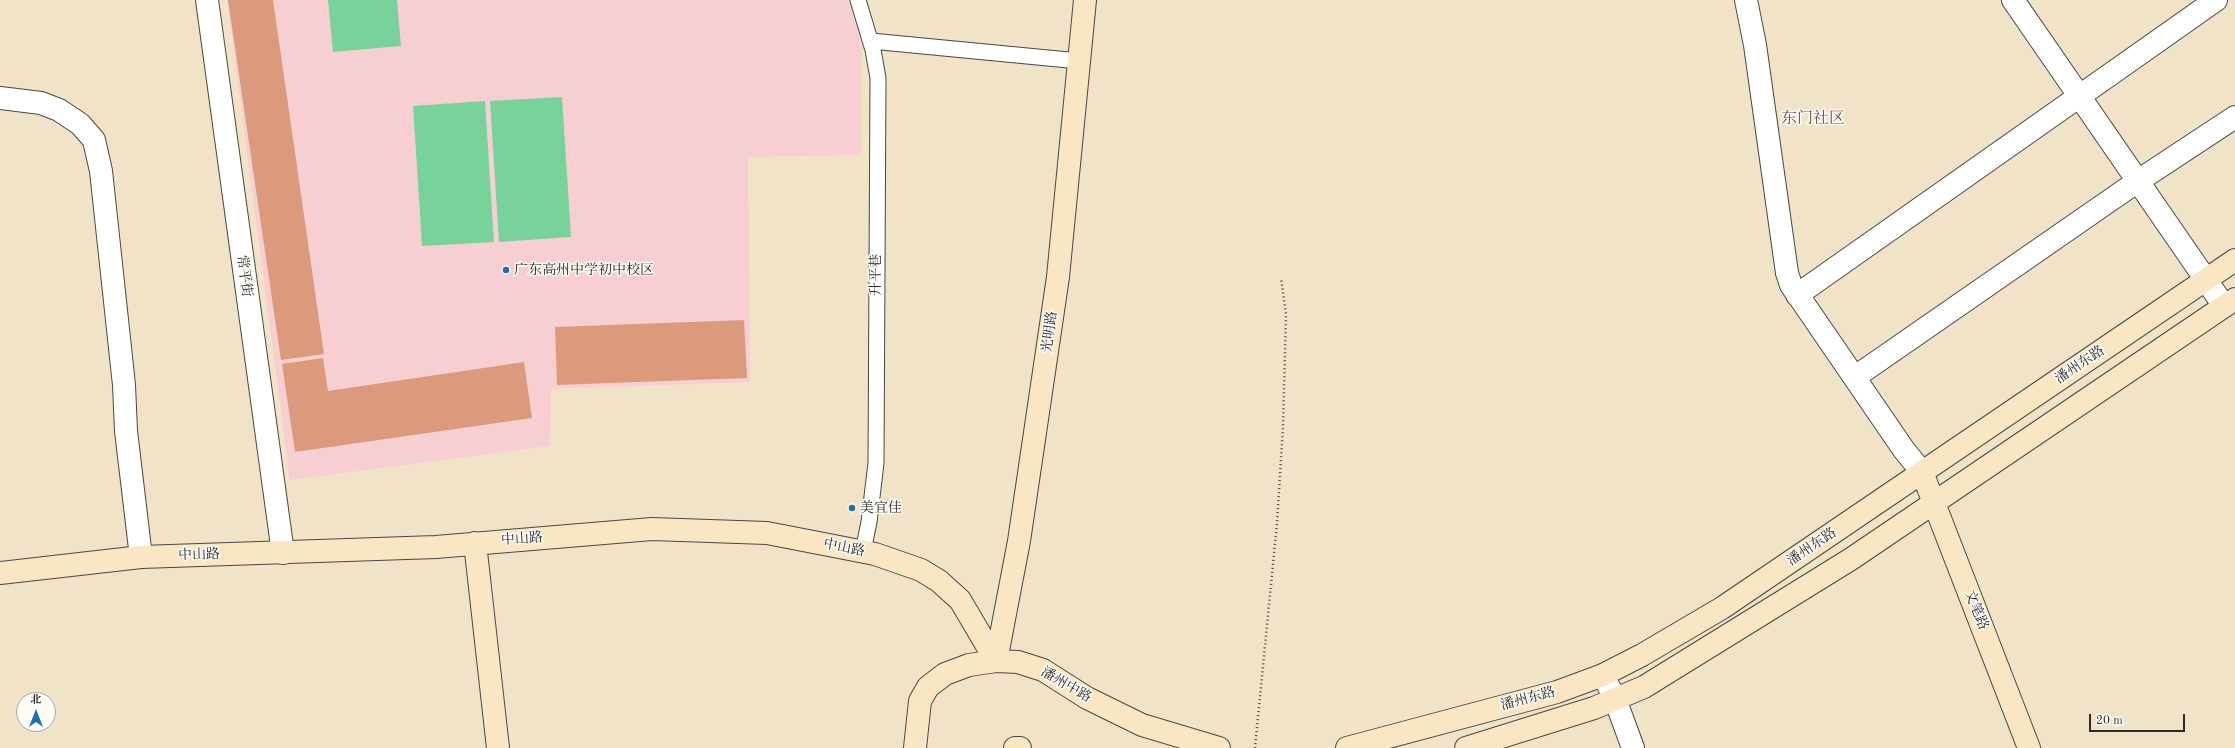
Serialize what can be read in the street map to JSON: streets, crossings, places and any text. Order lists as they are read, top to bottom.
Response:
{
  "streets": {
    "main road": [
      "光明路",
      "潘州东路",
      "中山路",
      "文笔路",
      "潘州中路"
    ],
    "street": ["常平街"],
    "lane": ["升平巷"]
  },
  "crossings": [
    ["升平巷", "中山路"],
    ["常平街", "中山路"],
    ["光明路", "中山路"],
    ["光明路", "潘州中路"],
    ["潘州东路", "文笔路"],
    ["中山路", "潘州中路"]
  ],
  "districts": ["东门社区"],
  "places": ["广东高州中学初中校区", "美宜佳"],
  "scale_bar": "20 m",
  "north": "top"
}
